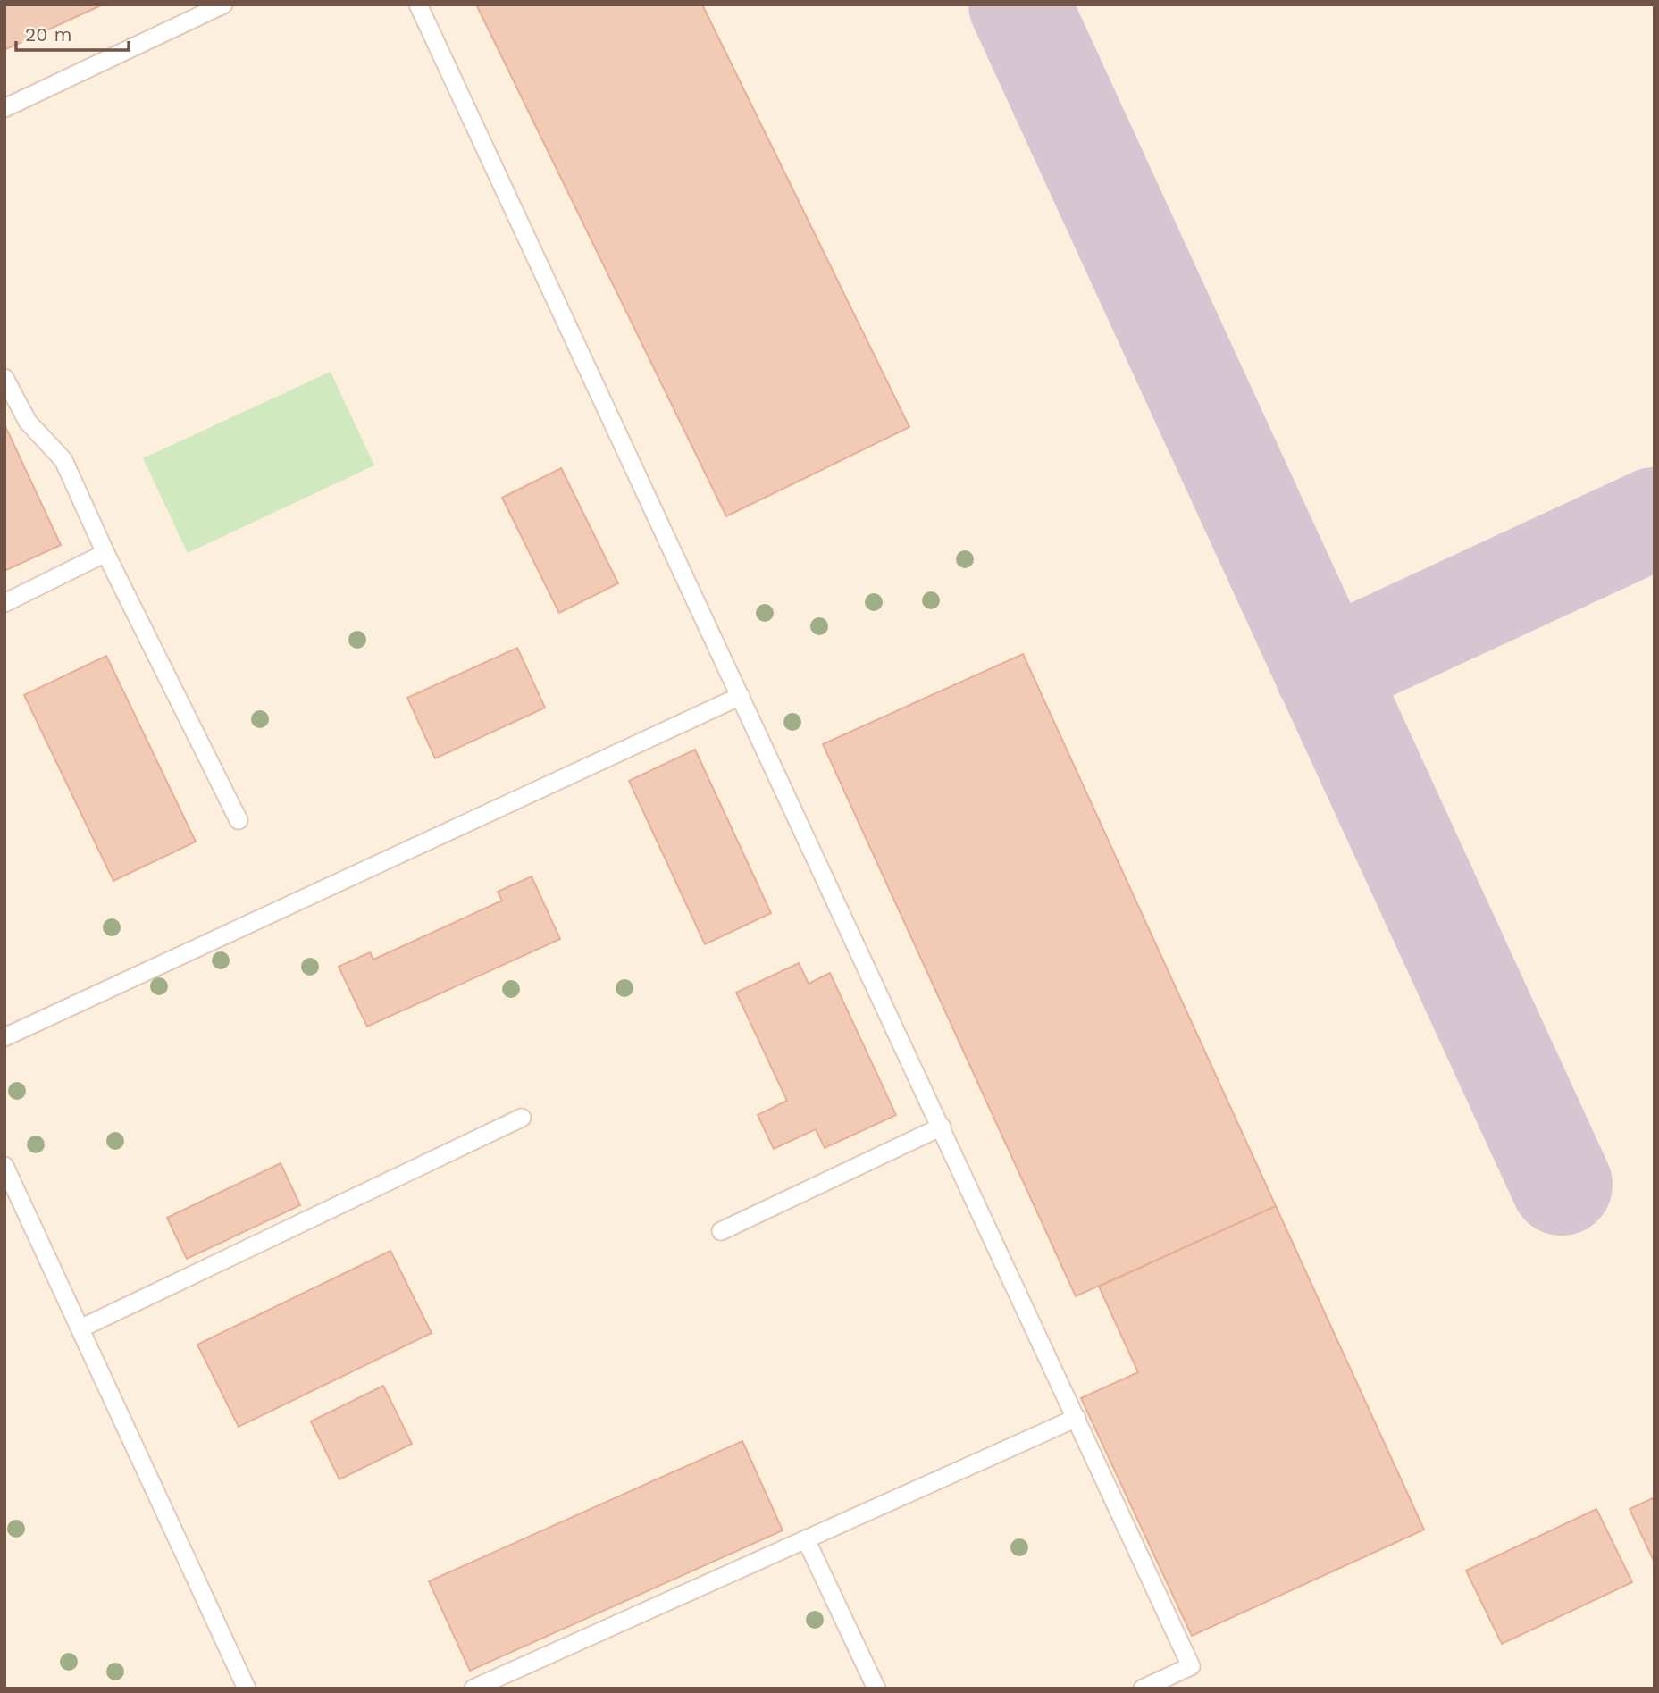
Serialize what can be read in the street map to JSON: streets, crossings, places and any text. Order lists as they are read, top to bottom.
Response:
{
  "scale_bar": "20 m"
}
